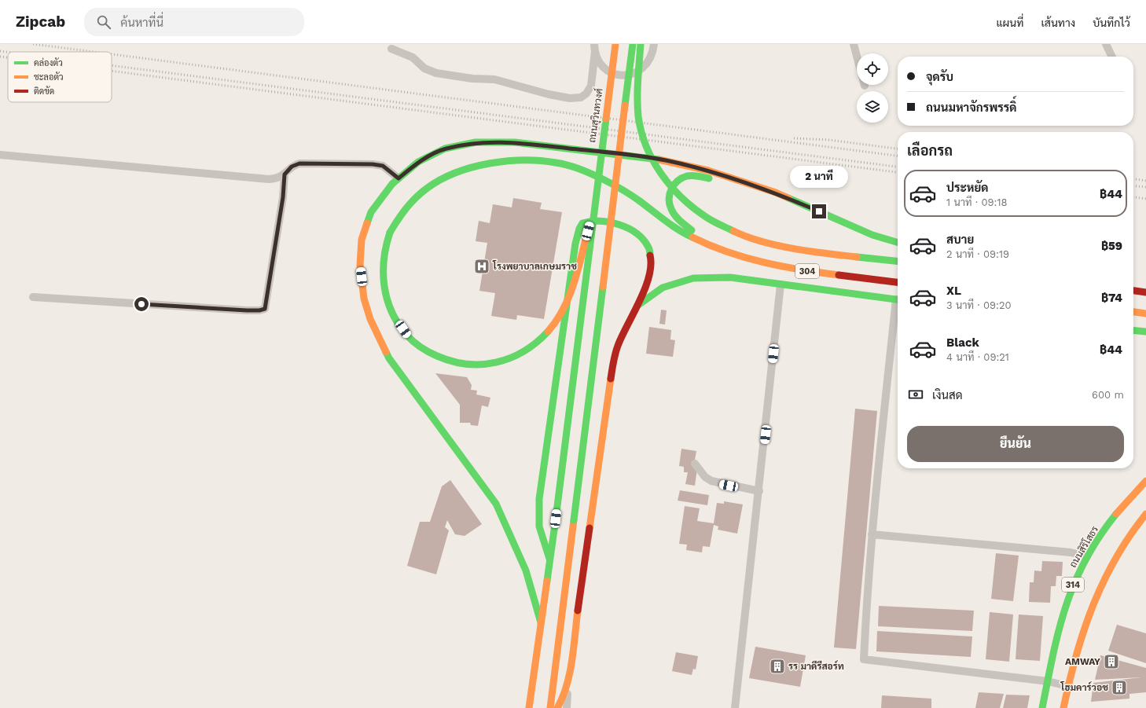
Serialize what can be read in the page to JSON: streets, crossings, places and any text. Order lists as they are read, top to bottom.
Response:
{
  "streets": {
    "main road": [
      "ถนนสุวินทวงศ์",
      "304",
      "ถนนสิริโสธร",
      "314"
    ]
  },
  "places": {
    "hospital": ["โรงพยาบาลเกษมราช"],
    "building": ["AMWAY", "รร มาดีรีสอร์ท", "โฮมคาร์วอช"]
  },
  "legend": ["คล่องตัว", "ชะลอตัว", "ติดขัด"],
  "page": {
    "header": "Zipcab",
    "search": "ค้นหาที่นี่",
    "nav": ["แผนที่", "เส้นทาง", "บันทึกไว้"],
    "banner": ["จุดรับ", "ถนนมหาจักรพรรดิ์"],
    "heading": "เลือกรถ",
    "bubble": "2 นาที",
    "list": [
      {
        "name": "ประหยัด",
        "note": "1 นาที · 09:18",
        "value": "฿44"
      },
      {
        "name": "สบาย",
        "note": "2 นาที · 09:19",
        "value": "฿59"
      },
      {
        "name": "XL",
        "note": "3 นาที · 09:20",
        "value": "฿74"
      },
      {
        "name": "Black",
        "note": "4 นาที · 09:21",
        "value": "฿44"
      }
    ],
    "pay": ["เงินสด", "600 m"],
    "buttons": "ยืนยัน"
  }
}
